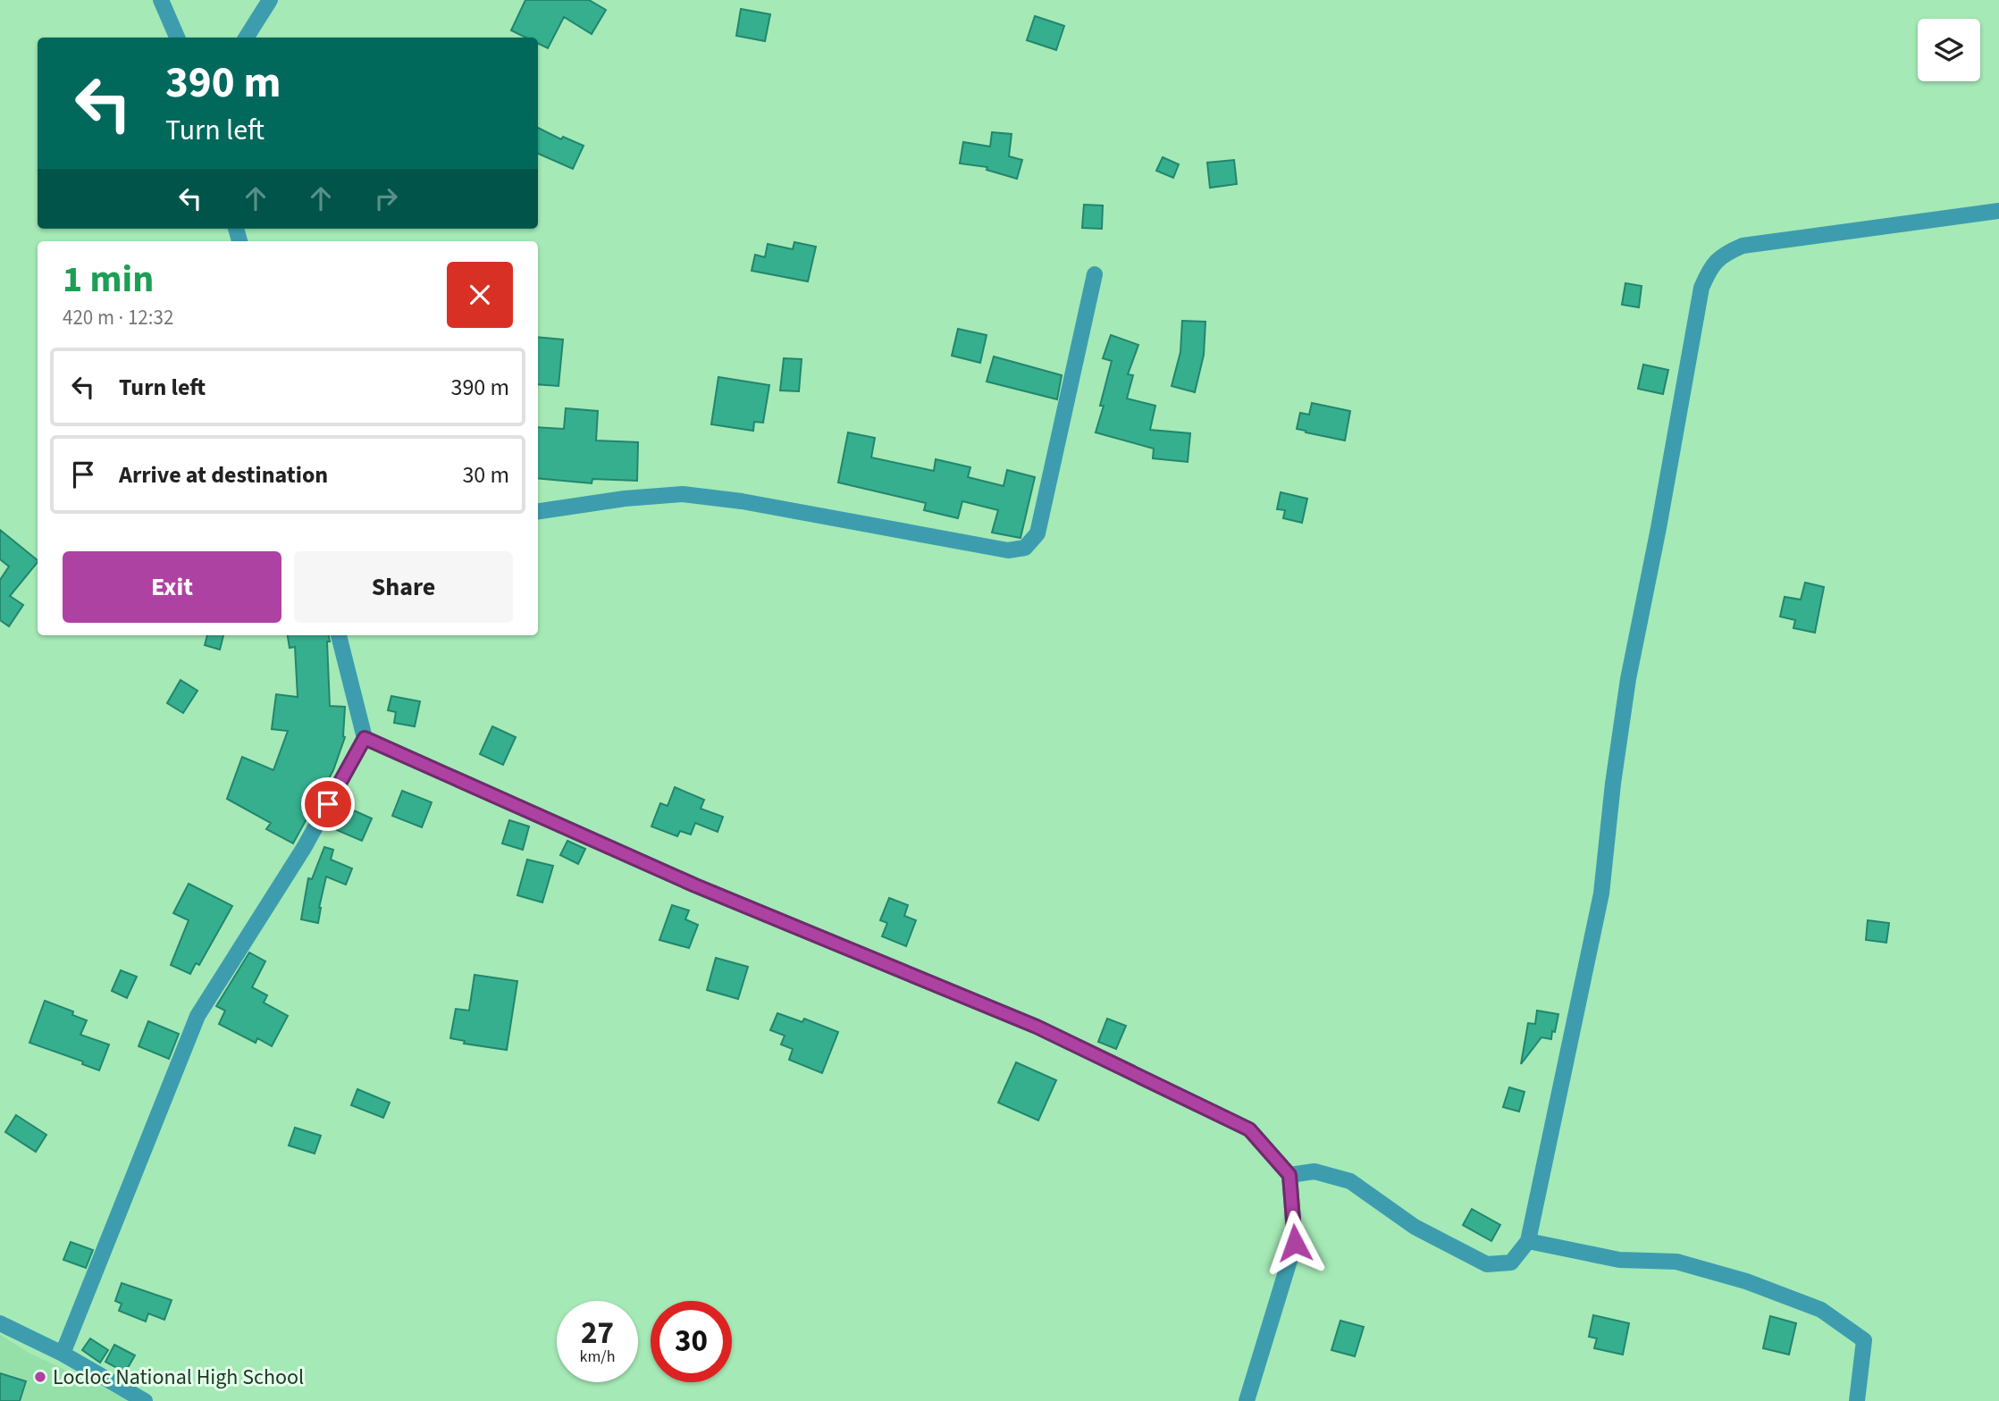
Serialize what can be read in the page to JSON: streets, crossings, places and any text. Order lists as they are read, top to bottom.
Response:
{
  "places": ["Locloc National High School"],
  "page": {
    "turn": ["390 m", "Turn left"],
    "heading": ["1 min", "420 m · 12:32"],
    "list": [
      {
        "name": "Turn left",
        "value": "390 m"
      },
      {
        "name": "Arrive at destination",
        "value": "30 m"
      }
    ],
    "buttons": ["Exit", "Share"],
    "speed": "27 km/h",
    "limit": "30"
  }
}
